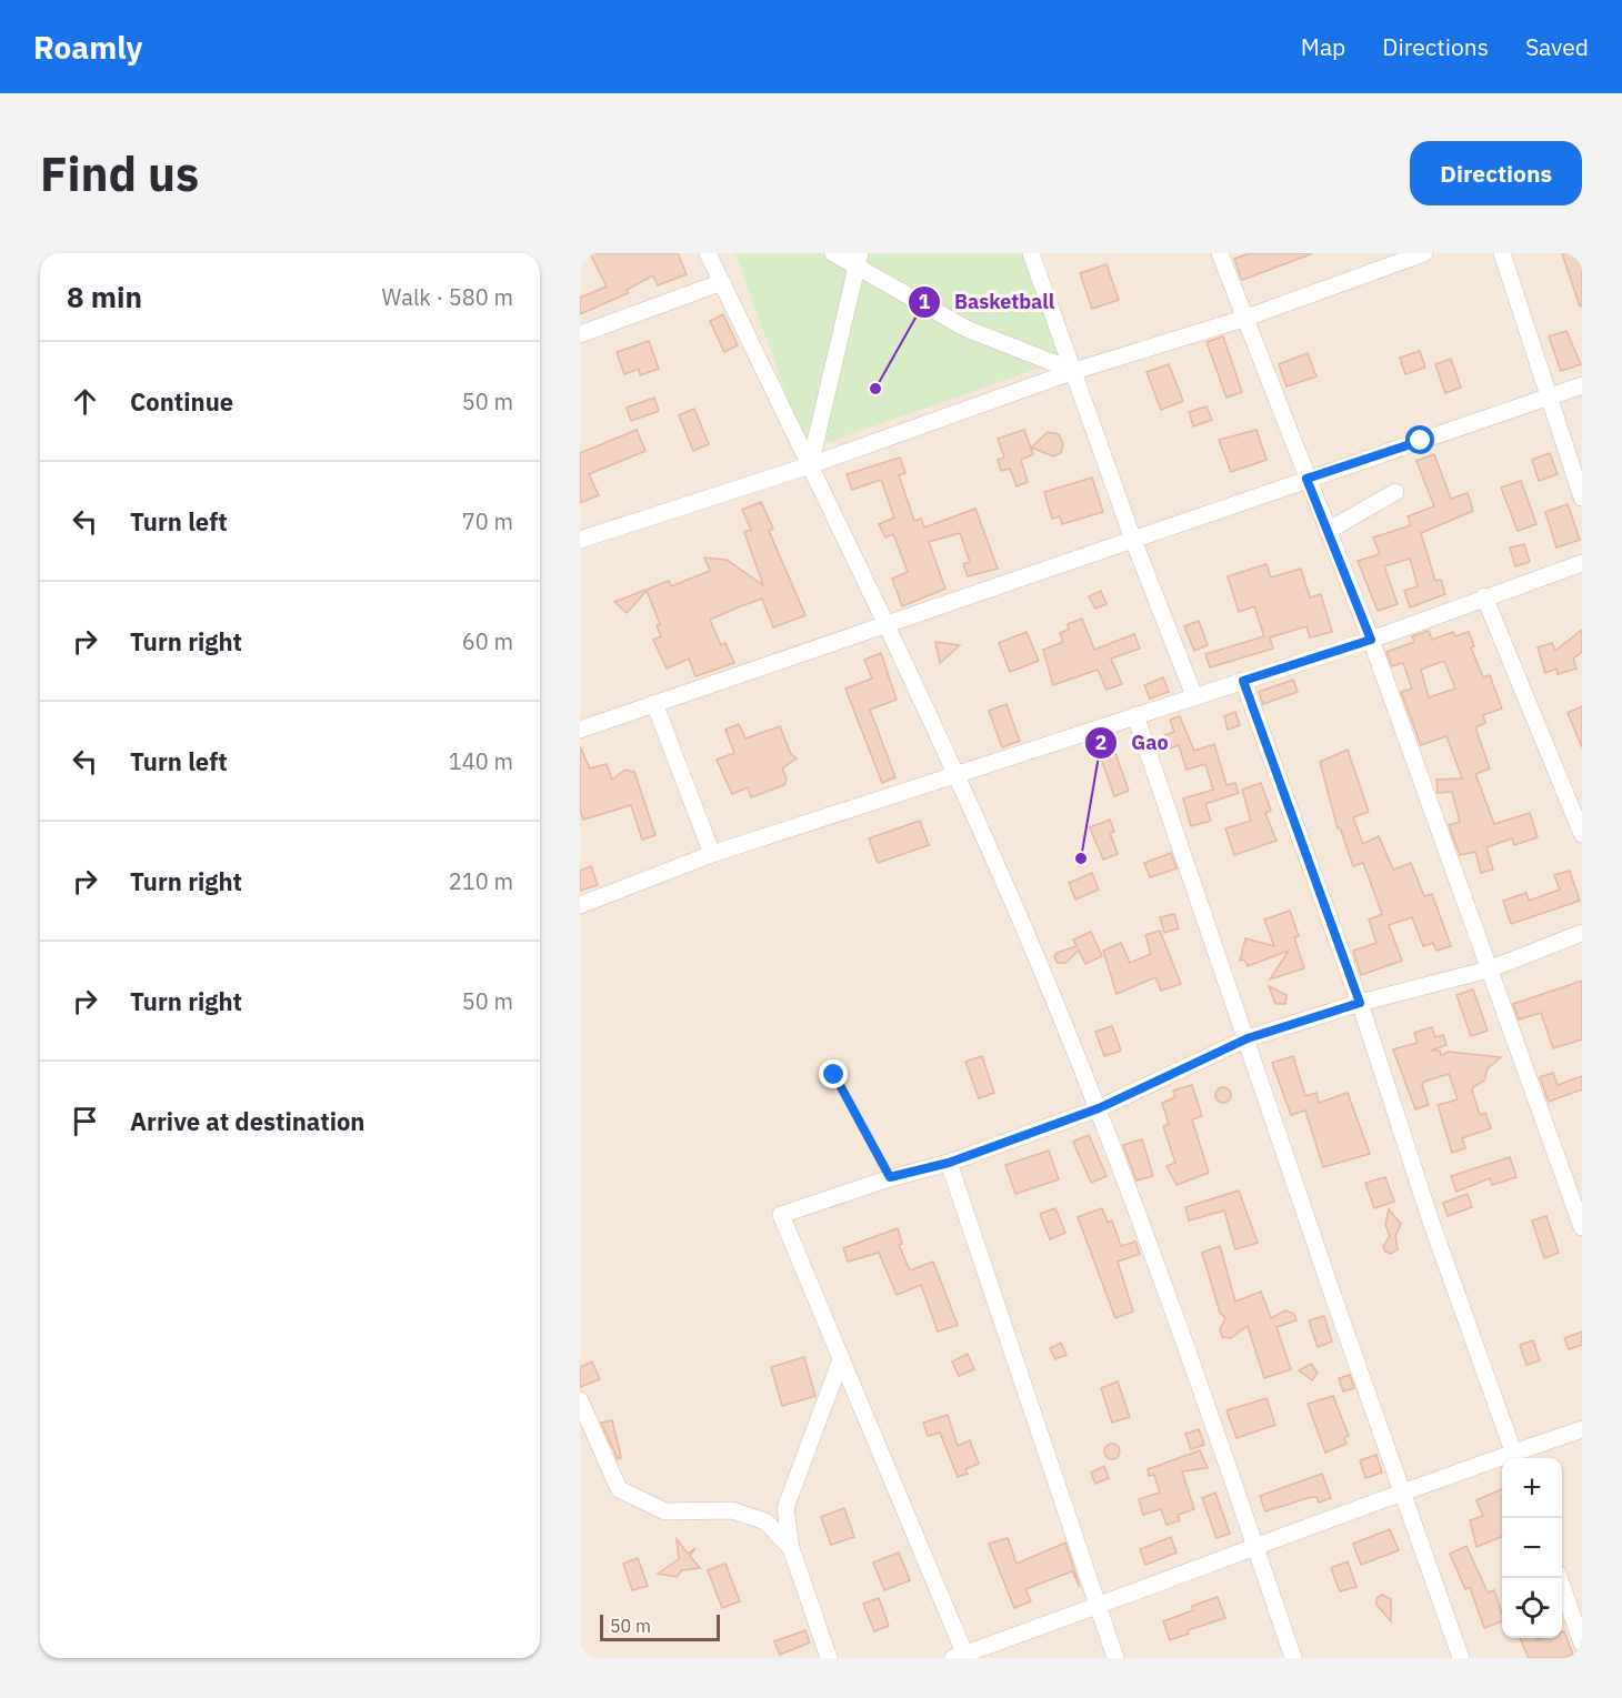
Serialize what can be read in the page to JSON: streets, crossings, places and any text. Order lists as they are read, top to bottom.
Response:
{
  "places": ["Basketball", "Gao"],
  "scale_bar": "50 m",
  "page": {
    "header": "Roamly",
    "nav": ["Map", "Directions", "Saved"],
    "buttons": "Directions",
    "title": "Find us",
    "heading": ["8 min", "Walk · 580 m"],
    "list": [
      ["Continue", "50 m"],
      ["Turn left", "70 m"],
      ["Turn right", "60 m"],
      ["Turn left", "140 m"],
      ["Turn right", "210 m"],
      ["Turn right", "50 m"],
      "Arrive at destination"
    ],
    "map_buttons": ["+", "−"],
    "scale": "50 m"
  }
}
